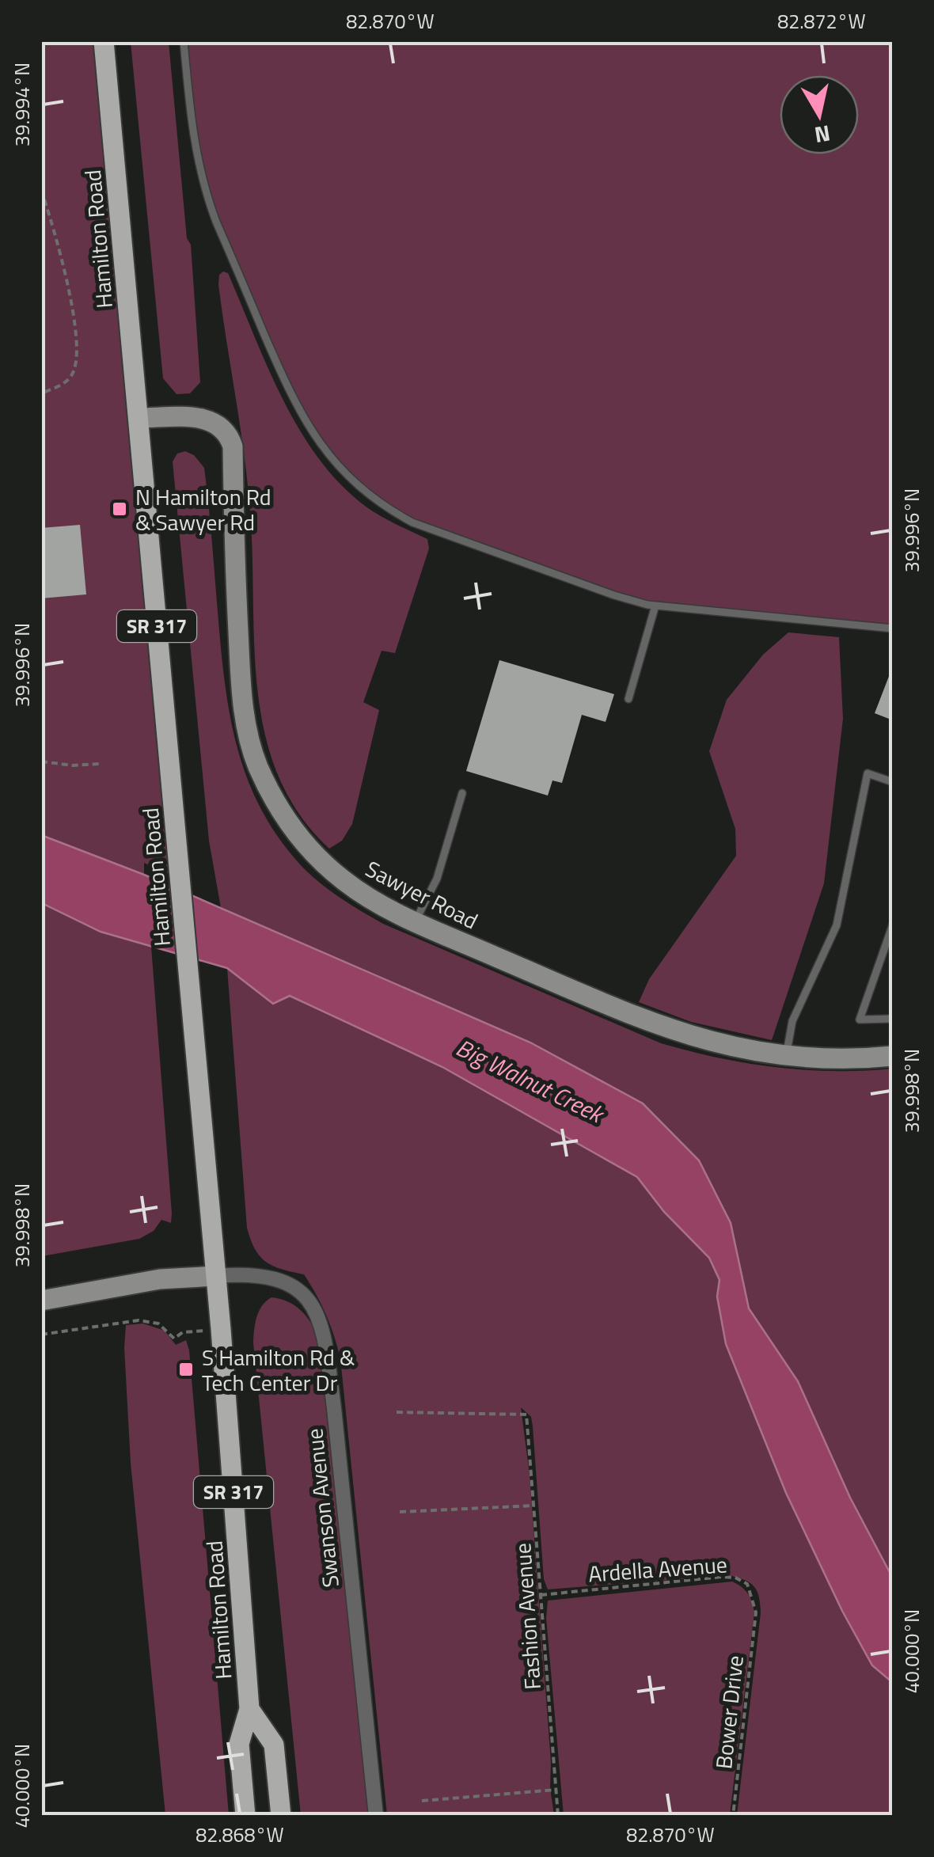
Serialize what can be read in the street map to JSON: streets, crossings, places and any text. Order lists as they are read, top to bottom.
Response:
{
  "streets": {
    "main road": ["Hamilton Road", "SR 317"],
    "street": ["Sawyer Road", "Swanson Avenue"],
    "path": ["Ardella Avenue", "Fashion Avenue", "Bower Drive"]
  },
  "crossings": [
    ["Hamilton Road", "Sawyer Road"],
    ["Hamilton Road", "Swanson Avenue"],
    ["Ardella Avenue", "Fashion Avenue"],
    ["Ardella Avenue", "Bower Drive"]
  ],
  "water": ["Big Walnut Creek"],
  "places": {
    "transit": ["N Hamilton Rd & Sawyer Rd", "S Hamilton Rd & Tech Center Dr"]
  },
  "north": "bottom",
  "coordinates": [
    "82.870°W",
    "82.872°W",
    "39.994°N",
    "39.996°N",
    "39.998°N",
    "40.000°N",
    "82.868°W"
  ]
}
